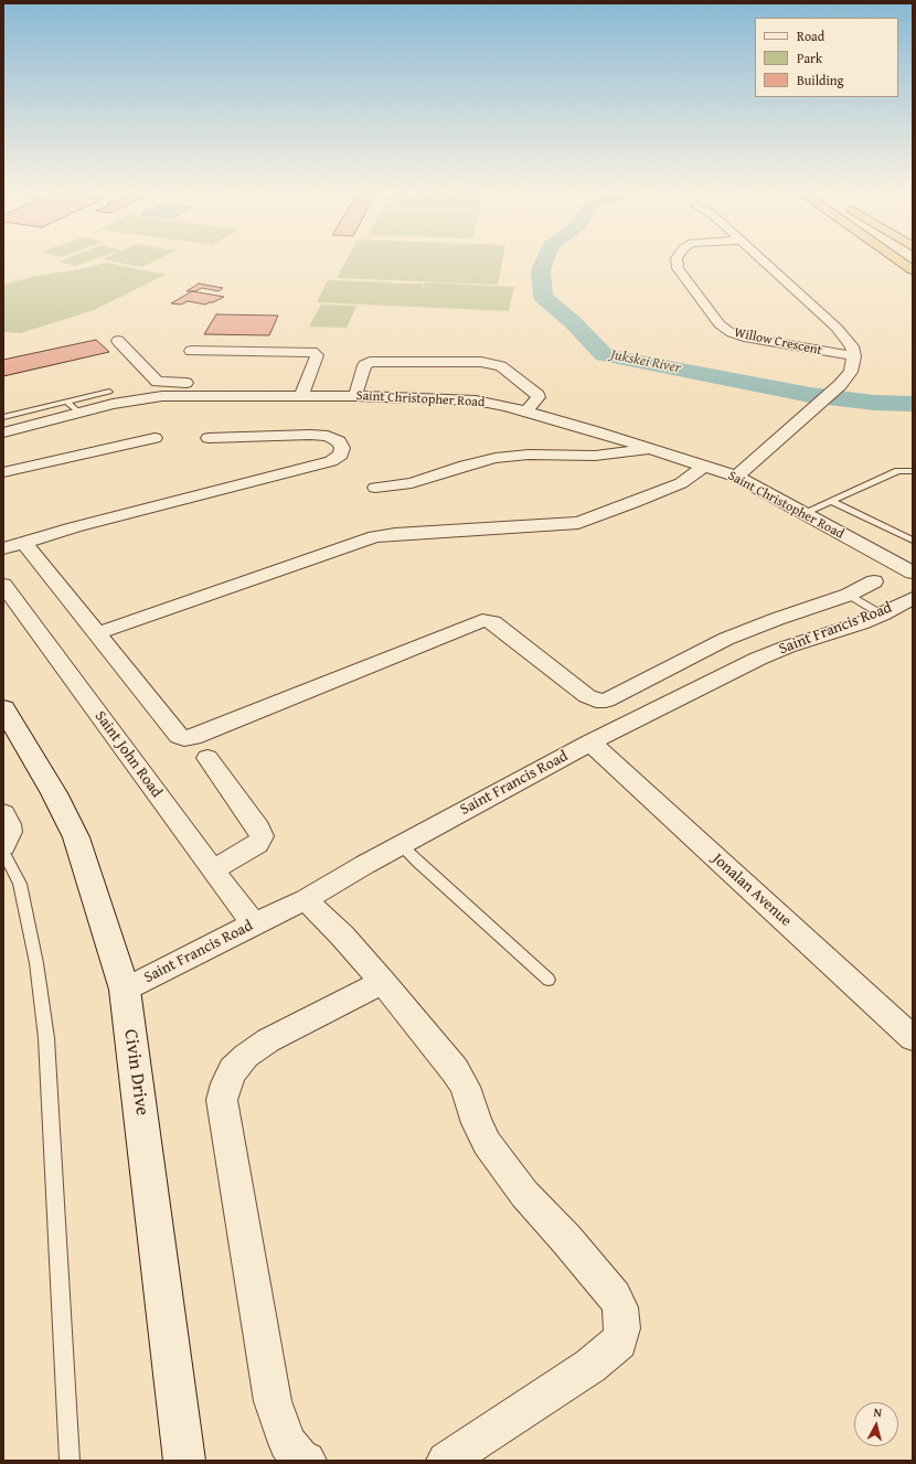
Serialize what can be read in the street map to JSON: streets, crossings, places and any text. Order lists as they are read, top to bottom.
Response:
{
  "streets": {
    "main road": ["Civin Drive"],
    "street": [
      "Willow Crescent",
      "Saint Christopher Road",
      "Saint Francis Road",
      "Saint John Road",
      "Jonalan Avenue"
    ]
  },
  "crossings": [
    ["Saint Francis Road", "Saint John Road"],
    ["Saint Francis Road", "Jonalan Avenue"],
    ["Saint Francis Road", "Civin Drive"]
  ],
  "water": ["Jukskei River"],
  "legend": ["Road", "Park", "Building"],
  "north": "top"
}
